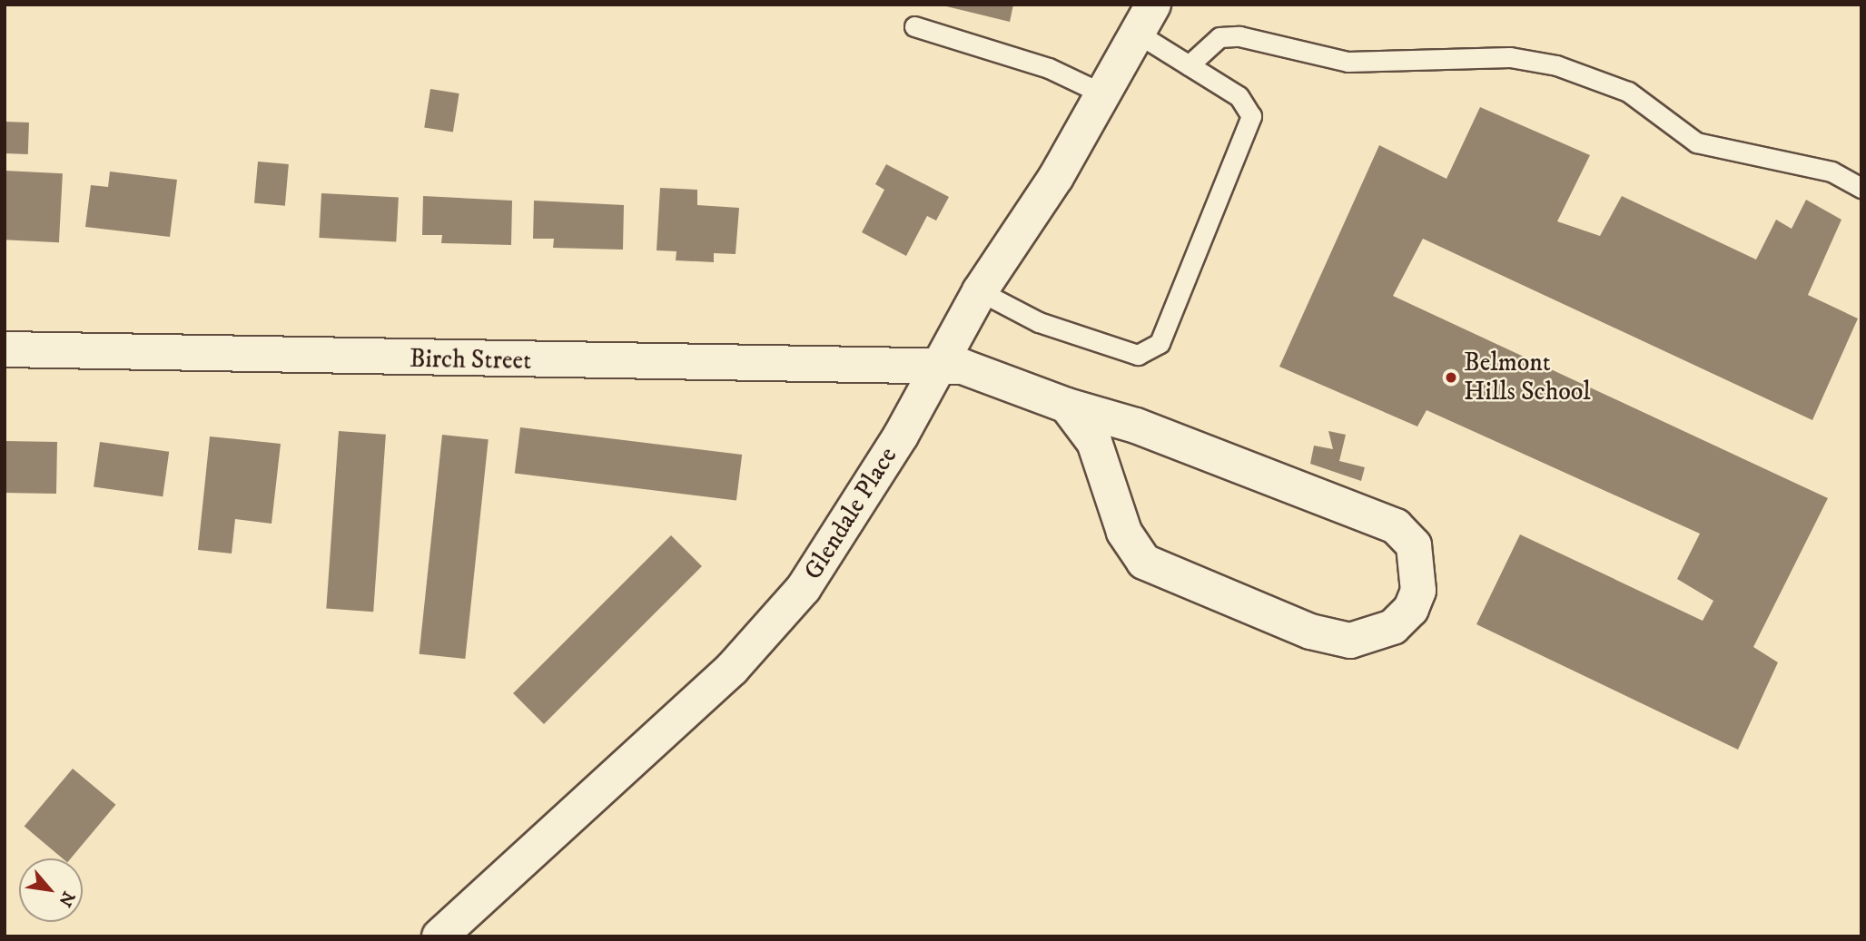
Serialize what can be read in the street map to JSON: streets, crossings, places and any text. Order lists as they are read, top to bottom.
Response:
{
  "streets": {
    "street": ["Birch Street", "Glendale Place"]
  },
  "crossings": [
    ["Birch Street", "Glendale Place"]
  ],
  "places": ["Belmont Hills School"],
  "north": "bottom right"
}
